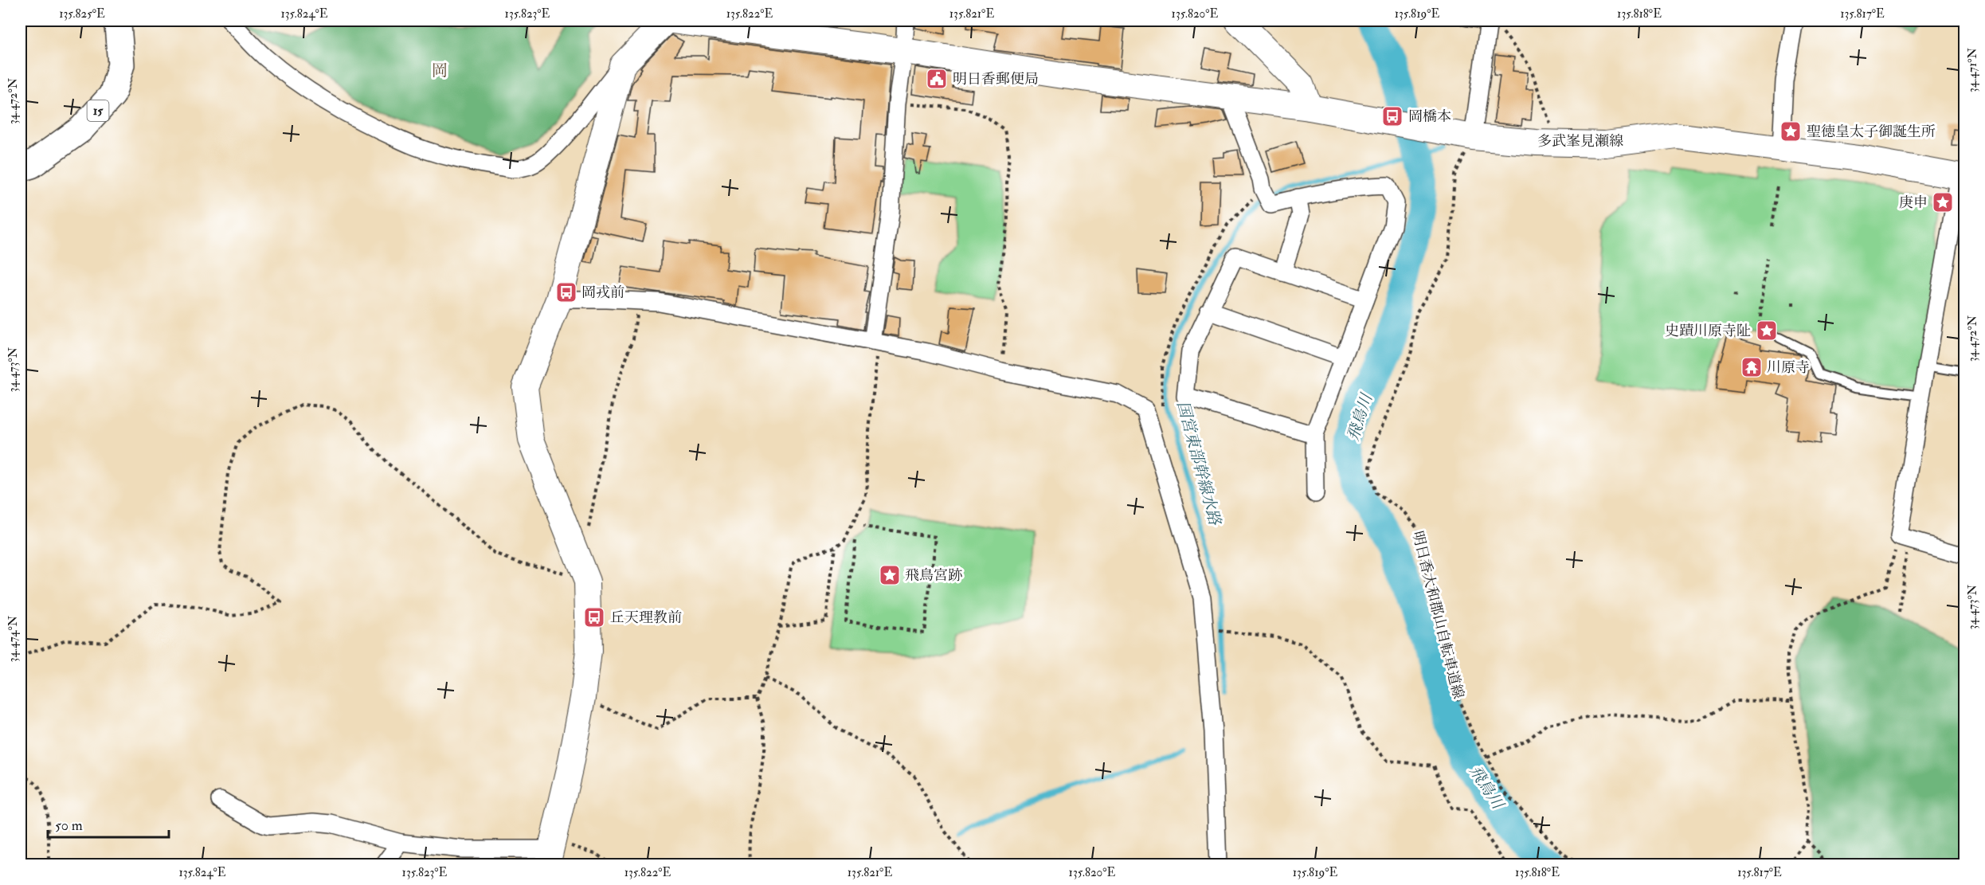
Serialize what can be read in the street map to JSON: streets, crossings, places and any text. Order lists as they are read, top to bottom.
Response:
{
  "streets": {
    "main road": ["15"],
    "street": ["多武峯見瀬線"],
    "path": ["明日香大和郡山自転車道線"]
  },
  "crossings": [
    ["多武峯見瀬線", "明日香大和郡山自転車道線"]
  ],
  "districts": ["岡"],
  "water": ["飛鳥川", "国営東部幹線水路"],
  "places": {
    "public building": ["明日香郵便局"],
    "bus stop": ["岡橋本", "岡戎前", "丘天理教前"],
    "place": [
      "聖徳皇太子御誕生所",
      "庚申",
      "史蹟川原寺阯",
      "飛鳥宮跡"
    ],
    "temple": ["川原寺"]
  },
  "scale_bar": "50 m",
  "coordinates": [
    "135.825°E",
    "135.824°E",
    "135.823°E",
    "135.822°E",
    "135.821°E",
    "135.820°E",
    "135.819°E",
    "135.818°E",
    "135.817°E",
    "34.471°N",
    "34.472°N",
    "34.473°N",
    "34.474°N"
  ]
}
